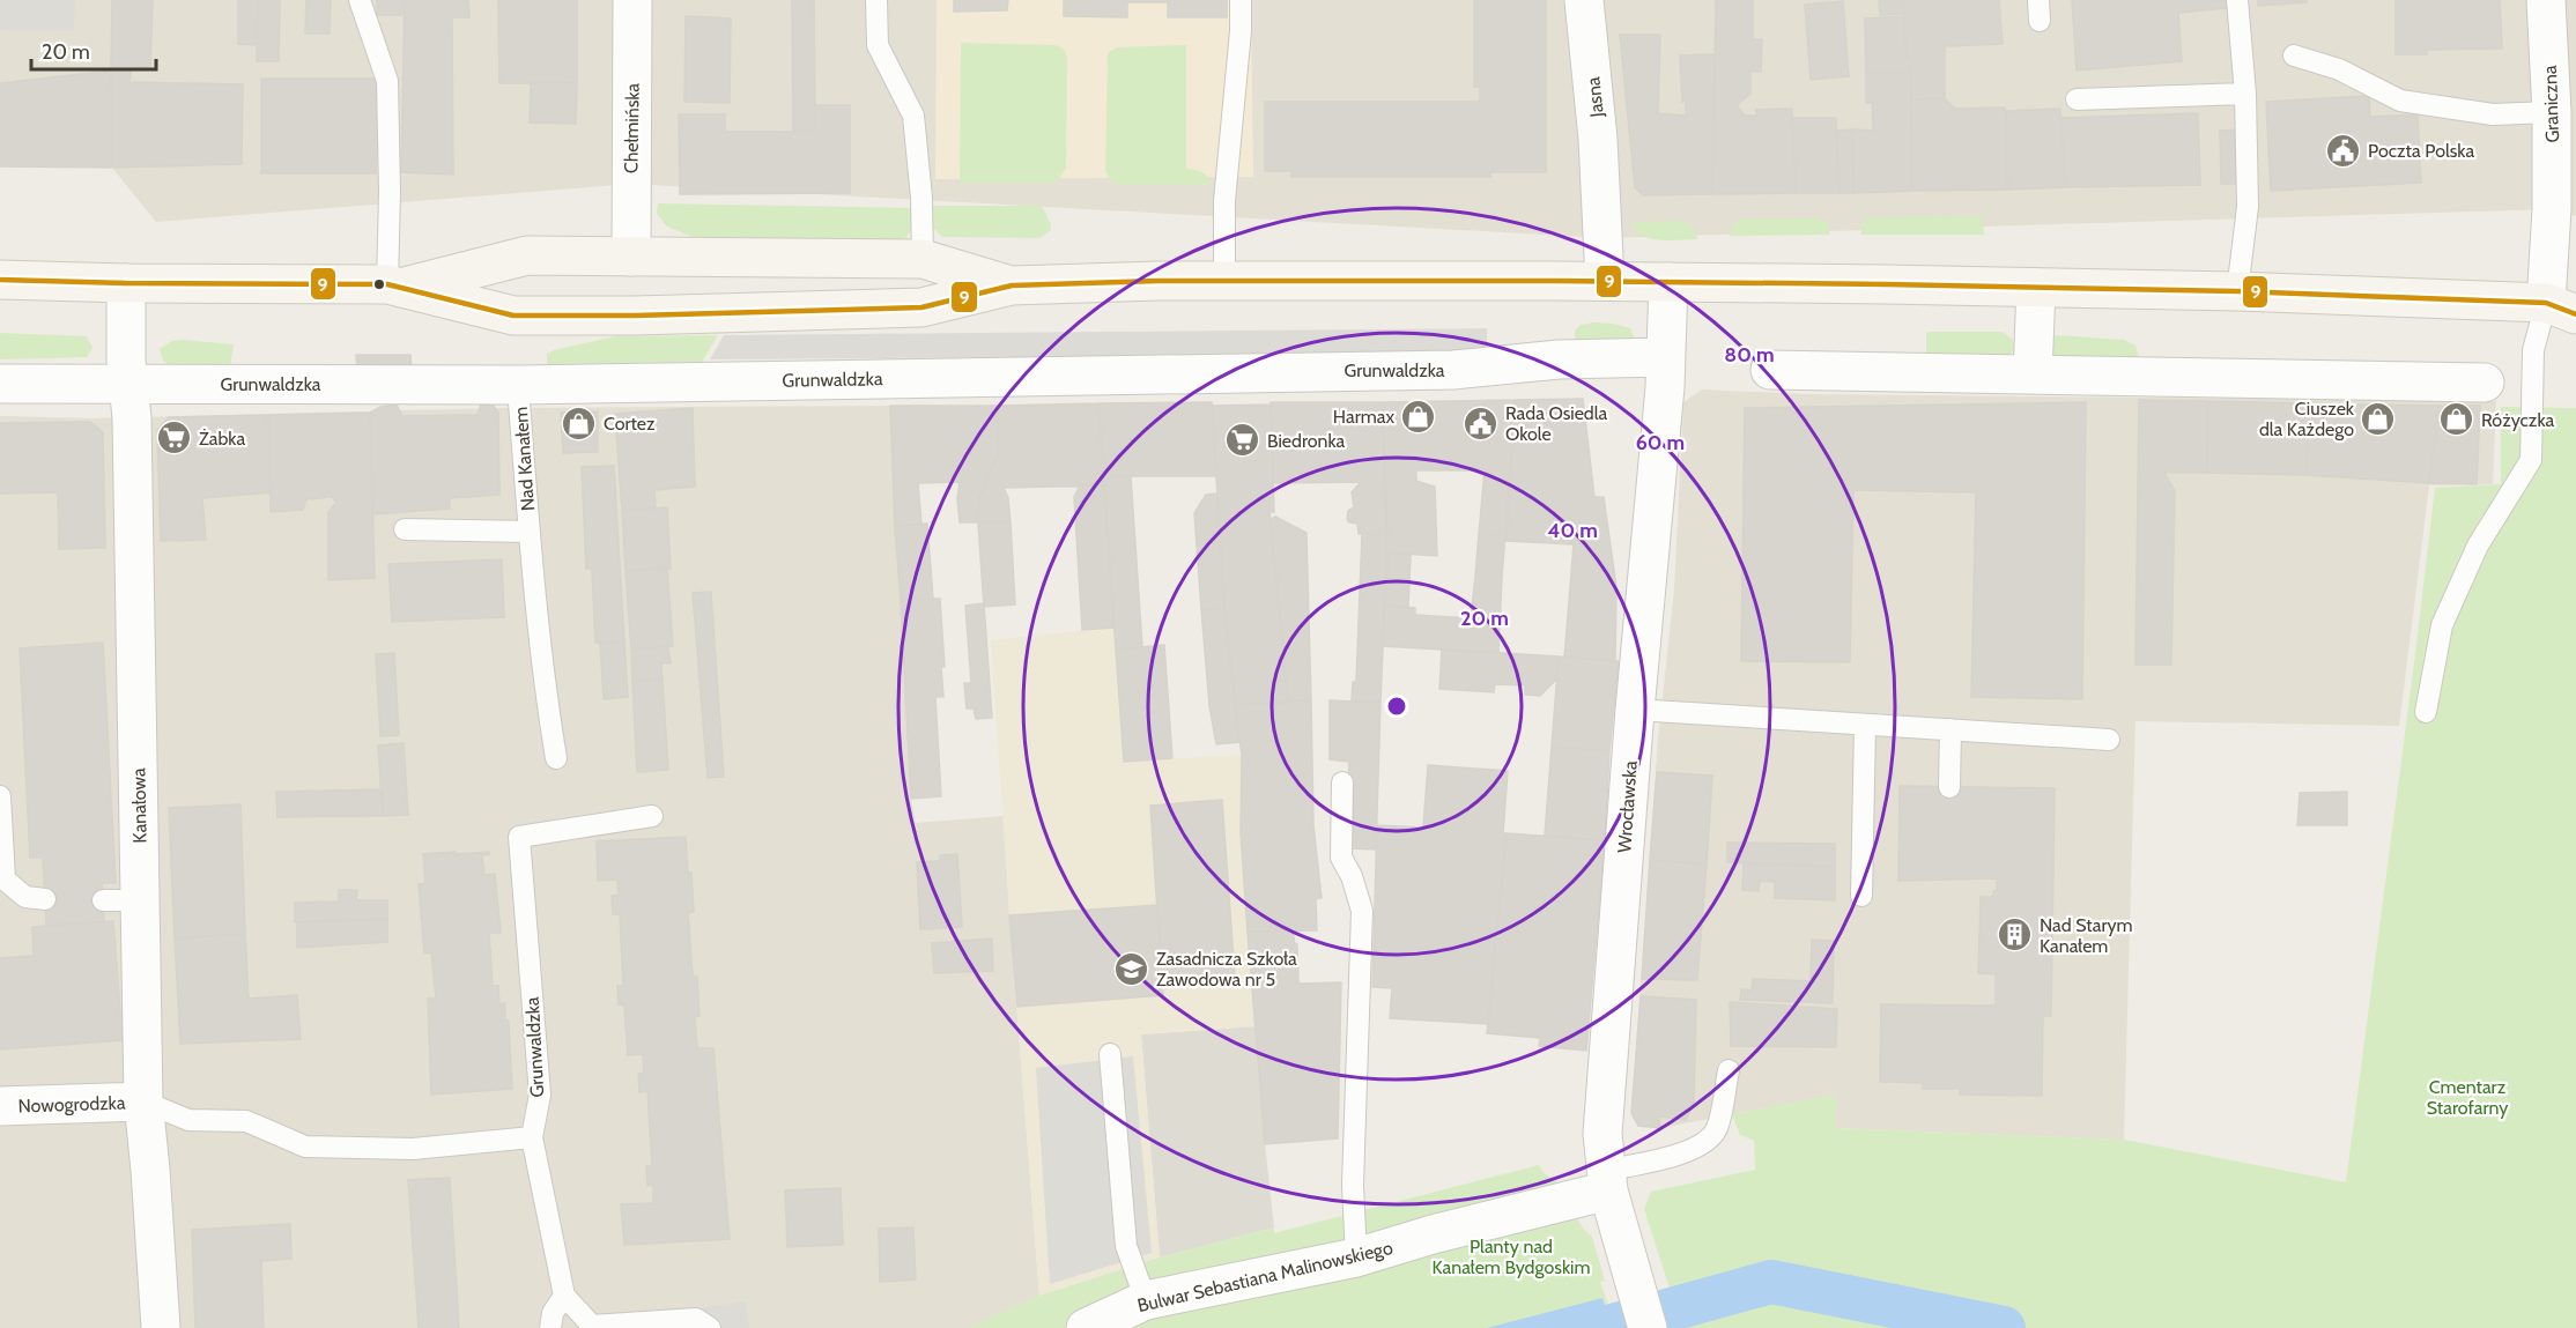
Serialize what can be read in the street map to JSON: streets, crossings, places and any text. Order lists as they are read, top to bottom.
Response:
{
  "streets": {
    "street": [
      "Jasna",
      "Graniczna",
      "Chełmińska",
      "Grunwaldzka",
      "Kanałowa",
      "Wrocławska",
      "Nowogrodzka",
      "Bulwar Sebastiana Malinowskiego"
    ],
    "lane": ["Nad Kanałem"]
  },
  "crossings": [
    ["Grunwaldzka", "Nad Kanałem"],
    ["Grunwaldzka", "Kanałowa"],
    ["Grunwaldzka", "Wrocławska"],
    ["Kanałowa", "Nowogrodzka"],
    ["Wrocławska", "Bulwar Sebastiana Malinowskiego"]
  ],
  "parks": ["Cmentarz Starofarny", "Planty nad Kanałem Bydgoskim"],
  "places": {
    "public building": ["Poczta Polska", "Rada Osiedla Okole"],
    "shop": [
      "Harmax",
      "Ciuszek dla Każdego",
      "Różyczka",
      "Cortez"
    ],
    "supermarket": ["Żabka", "Biedronka"],
    "building": ["Nad Starym Kanałem"],
    "school or university": ["Zasadnicza Szkoła Zawodowa nr 5"]
  },
  "lines": ["transit line 9"],
  "scale_bar": "20 m",
  "rings": [
    "80 m",
    "60 m",
    "40 m",
    "20 m"
  ]
}
